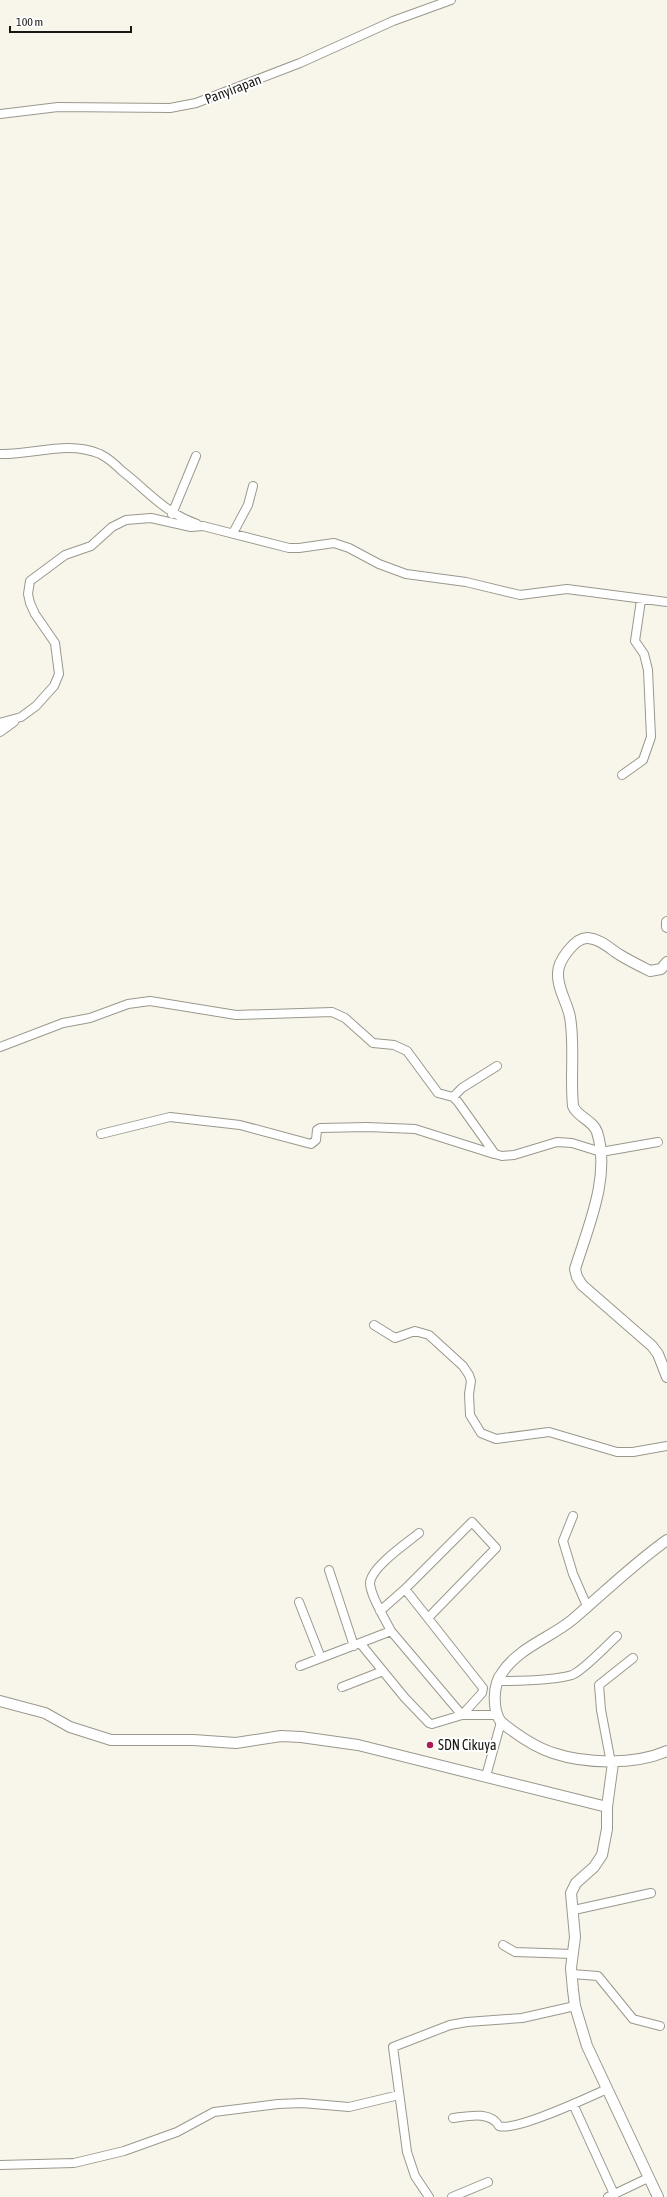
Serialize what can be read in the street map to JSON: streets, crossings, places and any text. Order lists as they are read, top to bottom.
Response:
{
  "streets": {
    "street": ["Panyirapan"]
  },
  "places": ["SDN Cikuya"],
  "scale_bar": "100 m"
}
